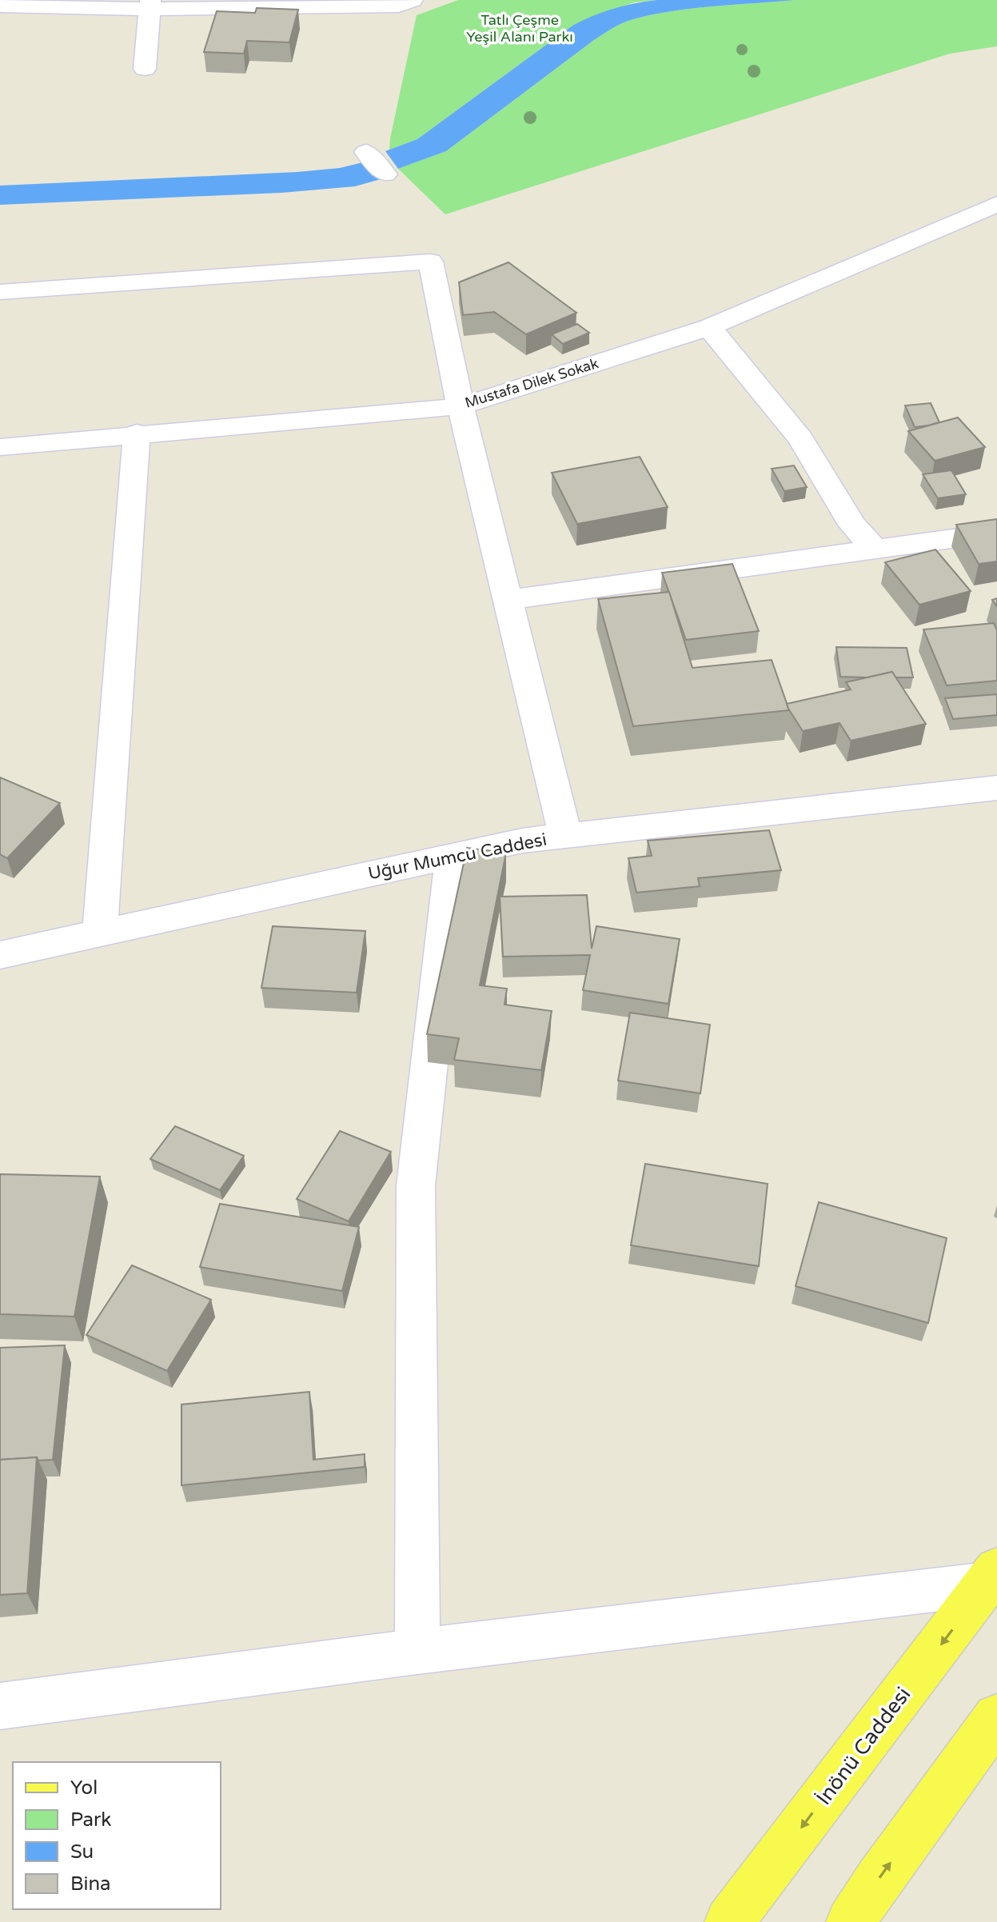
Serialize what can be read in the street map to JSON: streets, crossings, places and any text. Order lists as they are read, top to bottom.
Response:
{
  "streets": {
    "main road": ["İnönü Caddesi"],
    "street": ["Mustafa Dilek Sokak", "Uğur Mumcu Caddesi"]
  },
  "parks": ["Tatlı Çeşme Yeşil Alanı Parkı"],
  "legend": [
    "Yol",
    "Park",
    "Su",
    "Bina"
  ]
}
